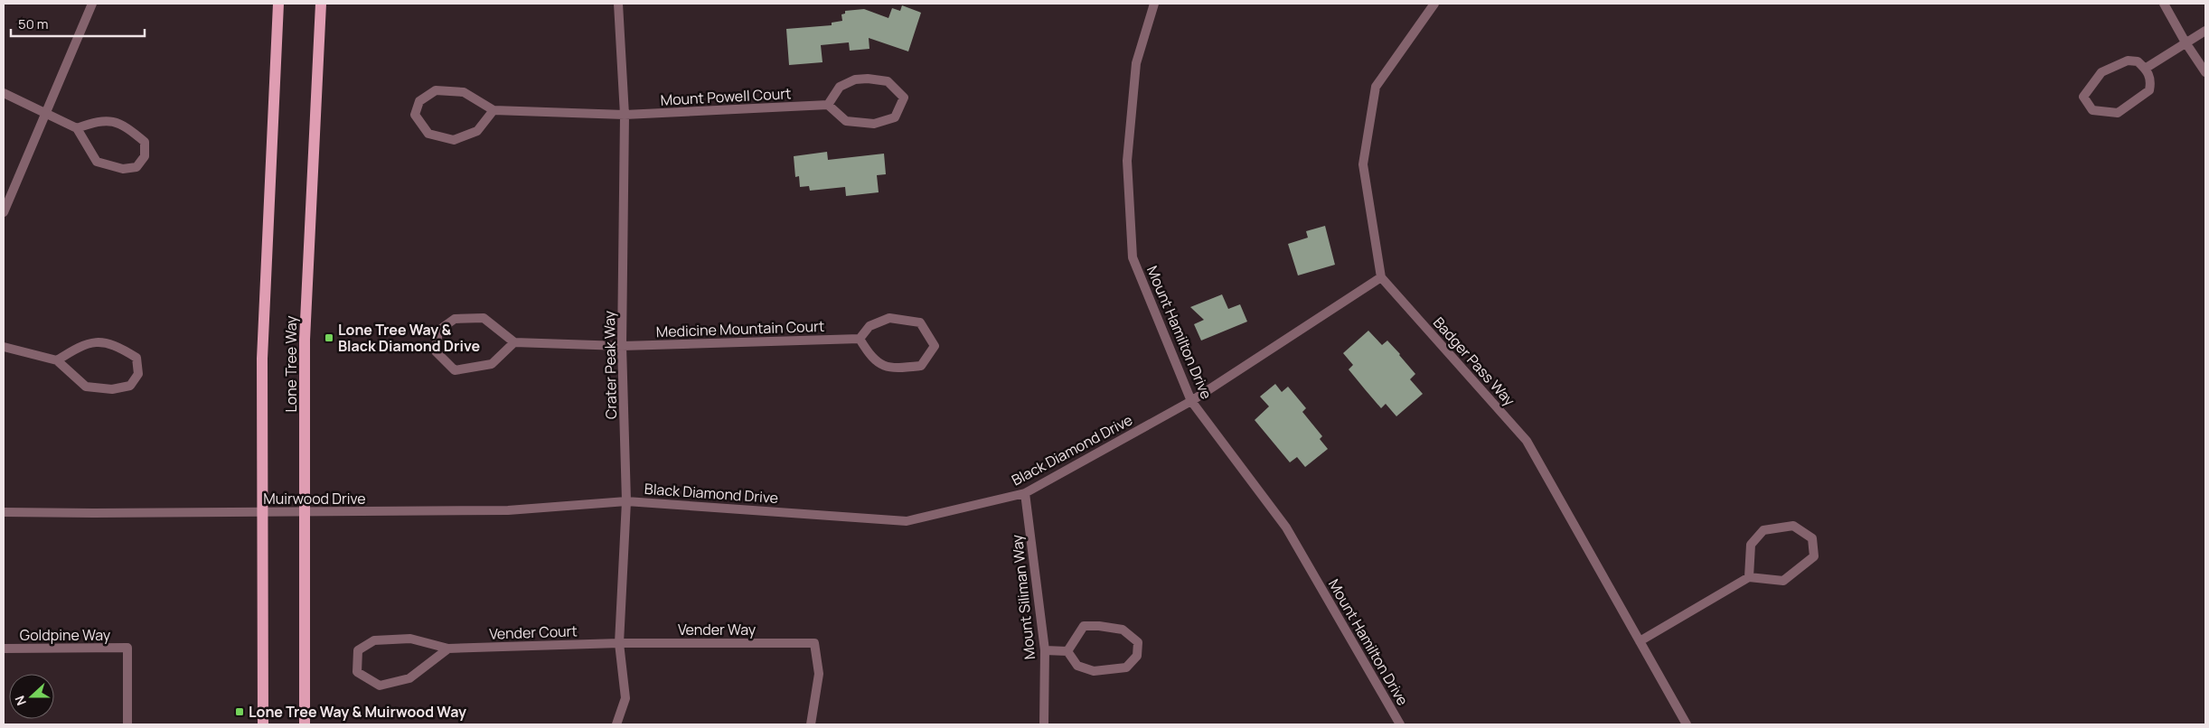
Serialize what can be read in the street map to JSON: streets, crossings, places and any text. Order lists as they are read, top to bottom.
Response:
{
  "streets": {
    "main road": ["Lone Tree Way"],
    "street": [
      "Mount Powell Court",
      "Medicine Mountain Court",
      "Mount Hamilton Drive",
      "Badger Pass Way",
      "Crater Peak Way",
      "Black Diamond Drive",
      "Muirwood Drive",
      "Mount Siliman Way",
      "Vender Way",
      "Vender Court",
      "Goldpine Way"
    ]
  },
  "crossings": [
    ["Mount Powell Court", "Crater Peak Way"],
    ["Medicine Mountain Court", "Crater Peak Way"],
    ["Mount Hamilton Drive", "Black Diamond Drive"],
    ["Badger Pass Way", "Black Diamond Drive"],
    ["Lone Tree Way", "Muirwood Drive"],
    ["Crater Peak Way", "Black Diamond Drive"],
    ["Crater Peak Way", "Muirwood Drive"],
    ["Crater Peak Way", "Vender Way"],
    ["Crater Peak Way", "Vender Court"],
    ["Black Diamond Drive", "Muirwood Drive"],
    ["Black Diamond Drive", "Mount Siliman Way"],
    ["Vender Way", "Vender Court"]
  ],
  "places": {
    "transit": ["Lone Tree Way & Black Diamond Drive", "Lone Tree Way & Muirwood Way"]
  },
  "scale_bar": "50 m",
  "north": "left"
}
